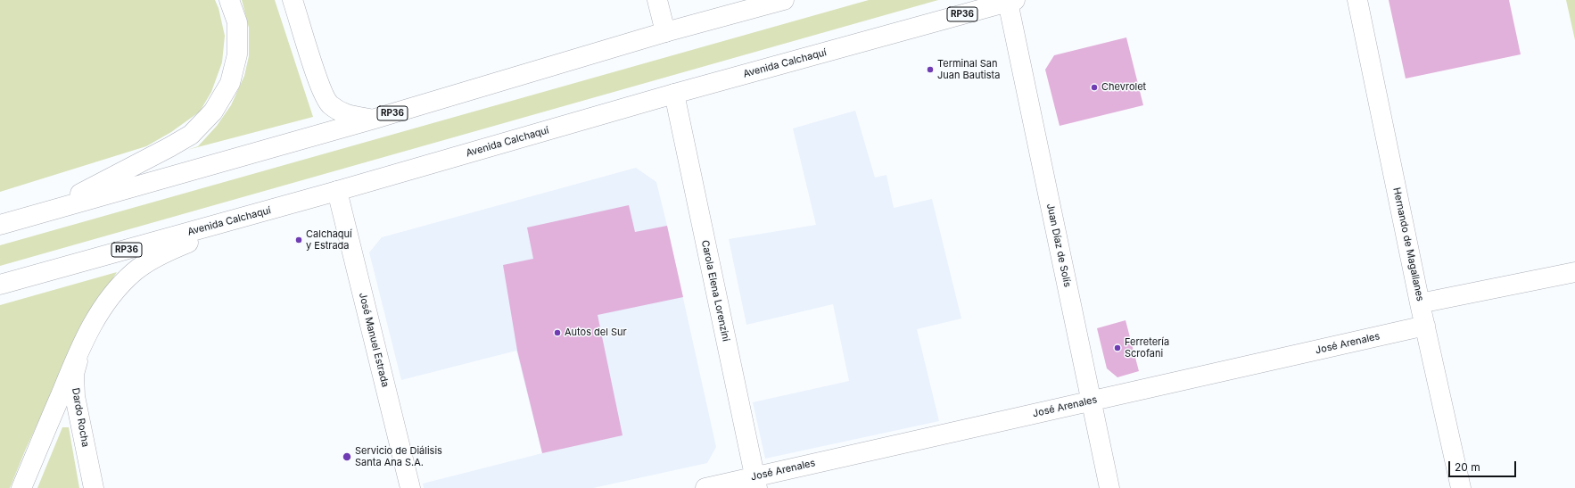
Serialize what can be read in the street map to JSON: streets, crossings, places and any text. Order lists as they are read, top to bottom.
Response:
{
  "streets": {
    "street": [
      "RP36",
      "Avenida Calchaquí",
      "Hernando de Magallanes",
      "Juan Díaz de Solís",
      "Carola Elena Lorenzini",
      "José Manuel Estrada",
      "José Arenales",
      "Dardo Rocha"
    ]
  },
  "crossings": [
    ["Avenida Calchaquí", "Juan Díaz de Solís"],
    ["Avenida Calchaquí", "Carola Elena Lorenzini"],
    ["Avenida Calchaquí", "José Manuel Estrada"],
    ["Hernando de Magallanes", "José Arenales"],
    ["Juan Díaz de Solís", "José Arenales"],
    ["Carola Elena Lorenzini", "José Arenales"]
  ],
  "places": [
    "Terminal San Juan Bautista",
    "Chevrolet",
    "Calchaquí y Estrada",
    "Autos del Sur",
    "Ferretería Scrofani",
    "Servicio de Diálisis Santa Ana S.A."
  ],
  "scale_bar": "20 m"
}
